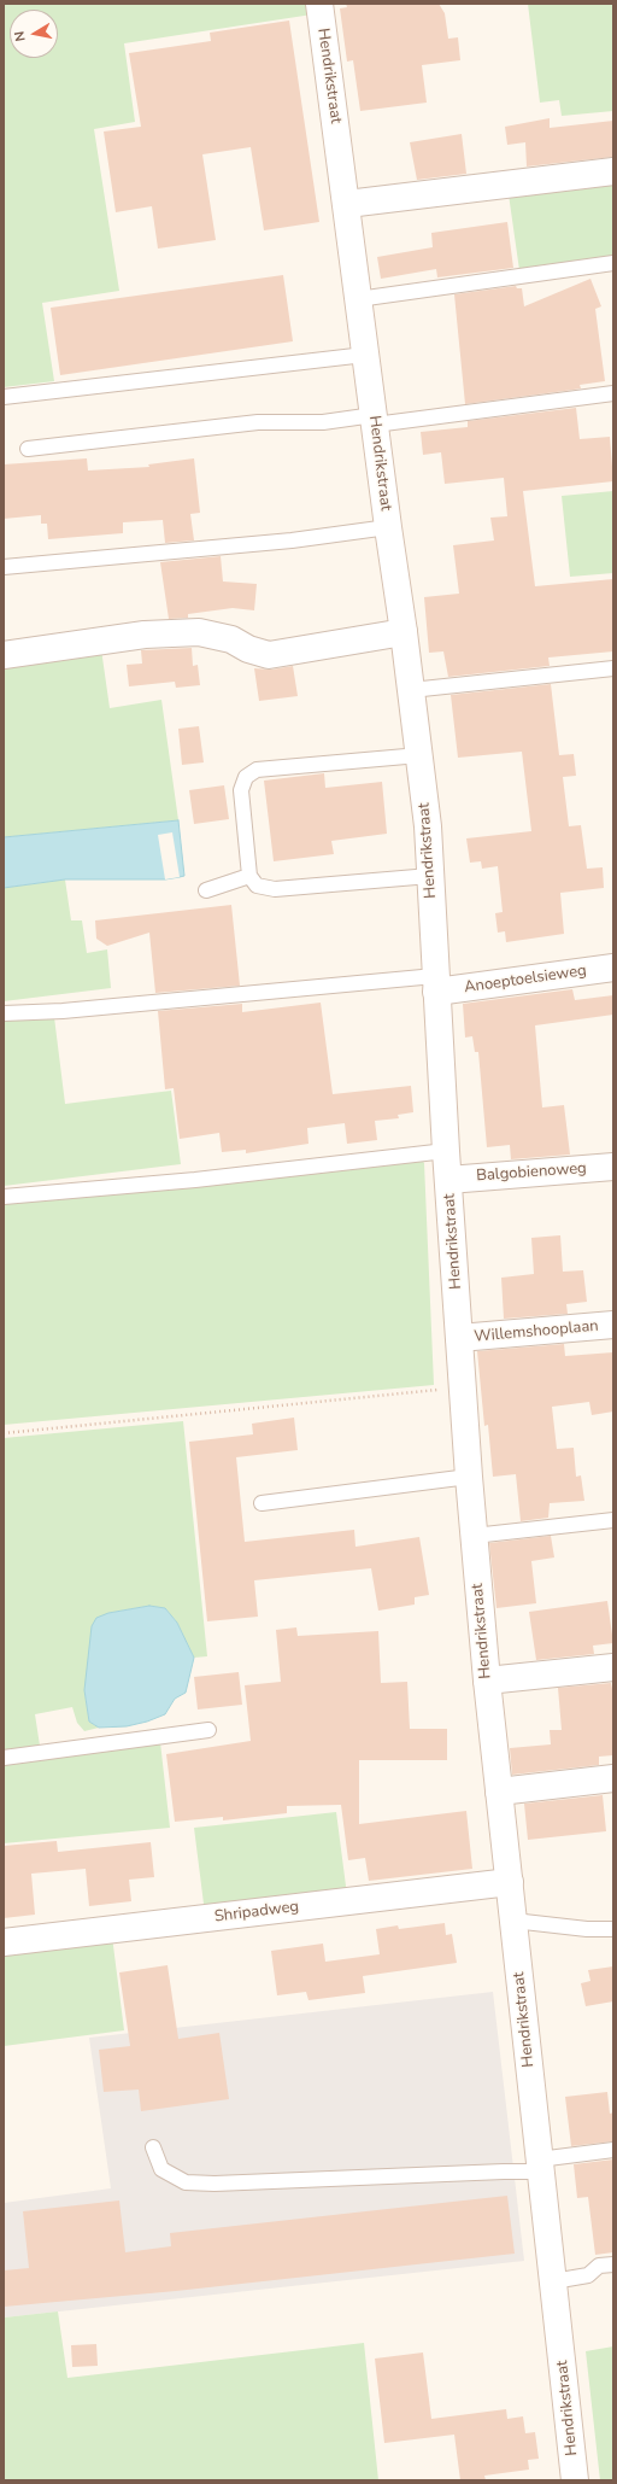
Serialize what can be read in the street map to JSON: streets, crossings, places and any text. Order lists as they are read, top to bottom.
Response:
{
  "streets": {
    "street": [
      "Hendrikstraat",
      "Anoeptoelsieweg",
      "Balgobienoweg",
      "Willemshooplaan",
      "Shripadweg"
    ]
  },
  "crossings": [
    ["Hendrikstraat", "Anoeptoelsieweg"],
    ["Hendrikstraat", "Balgobienoweg"],
    ["Hendrikstraat", "Willemshooplaan"],
    ["Hendrikstraat", "Shripadweg"]
  ],
  "north": "left"
}
